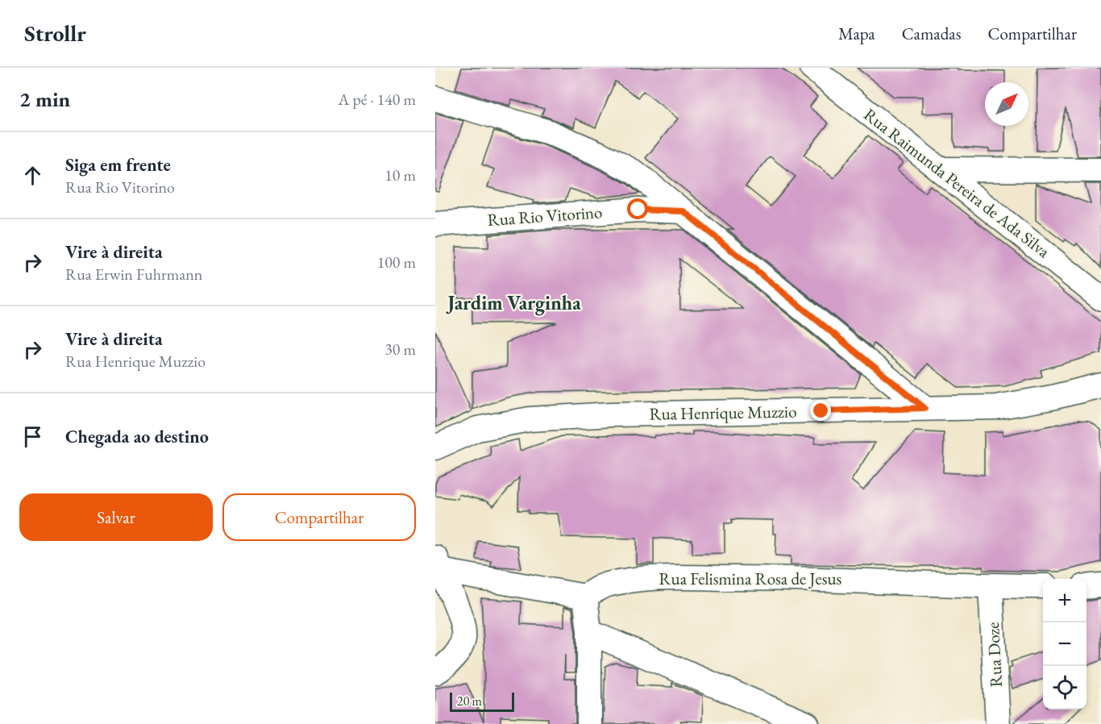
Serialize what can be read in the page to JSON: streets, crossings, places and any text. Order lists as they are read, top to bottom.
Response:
{
  "streets": {
    "street": [
      "Rua Raimunda Pereira de Ada Silva",
      "Rua Rio Vitorino",
      "Rua Henrique Muzzio",
      "Rua Felismina Rosa de Jesus",
      "Rua Doze"
    ]
  },
  "crossings": [
    ["Rua Felismina Rosa de Jesus", "Rua Doze"]
  ],
  "districts": ["Jardim Varginha"],
  "scale_bar": "20 m",
  "north": "top right",
  "page": {
    "header": "Strollr",
    "nav": ["Mapa", "Camadas", "Compartilhar"],
    "heading": ["2 min", "A pé · 140 m"],
    "list": [
      ["Siga em frente", "Rua Rio Vitorino", "10 m"],
      ["Vire à direita", "Rua Erwin Fuhrmann", "100 m"],
      ["Vire à direita", "Rua Henrique Muzzio", "30 m"],
      "Chegada ao destino"
    ],
    "buttons": ["Salvar", "Compartilhar"],
    "map_buttons": ["+", "−"],
    "scale": "20 m"
  }
}
